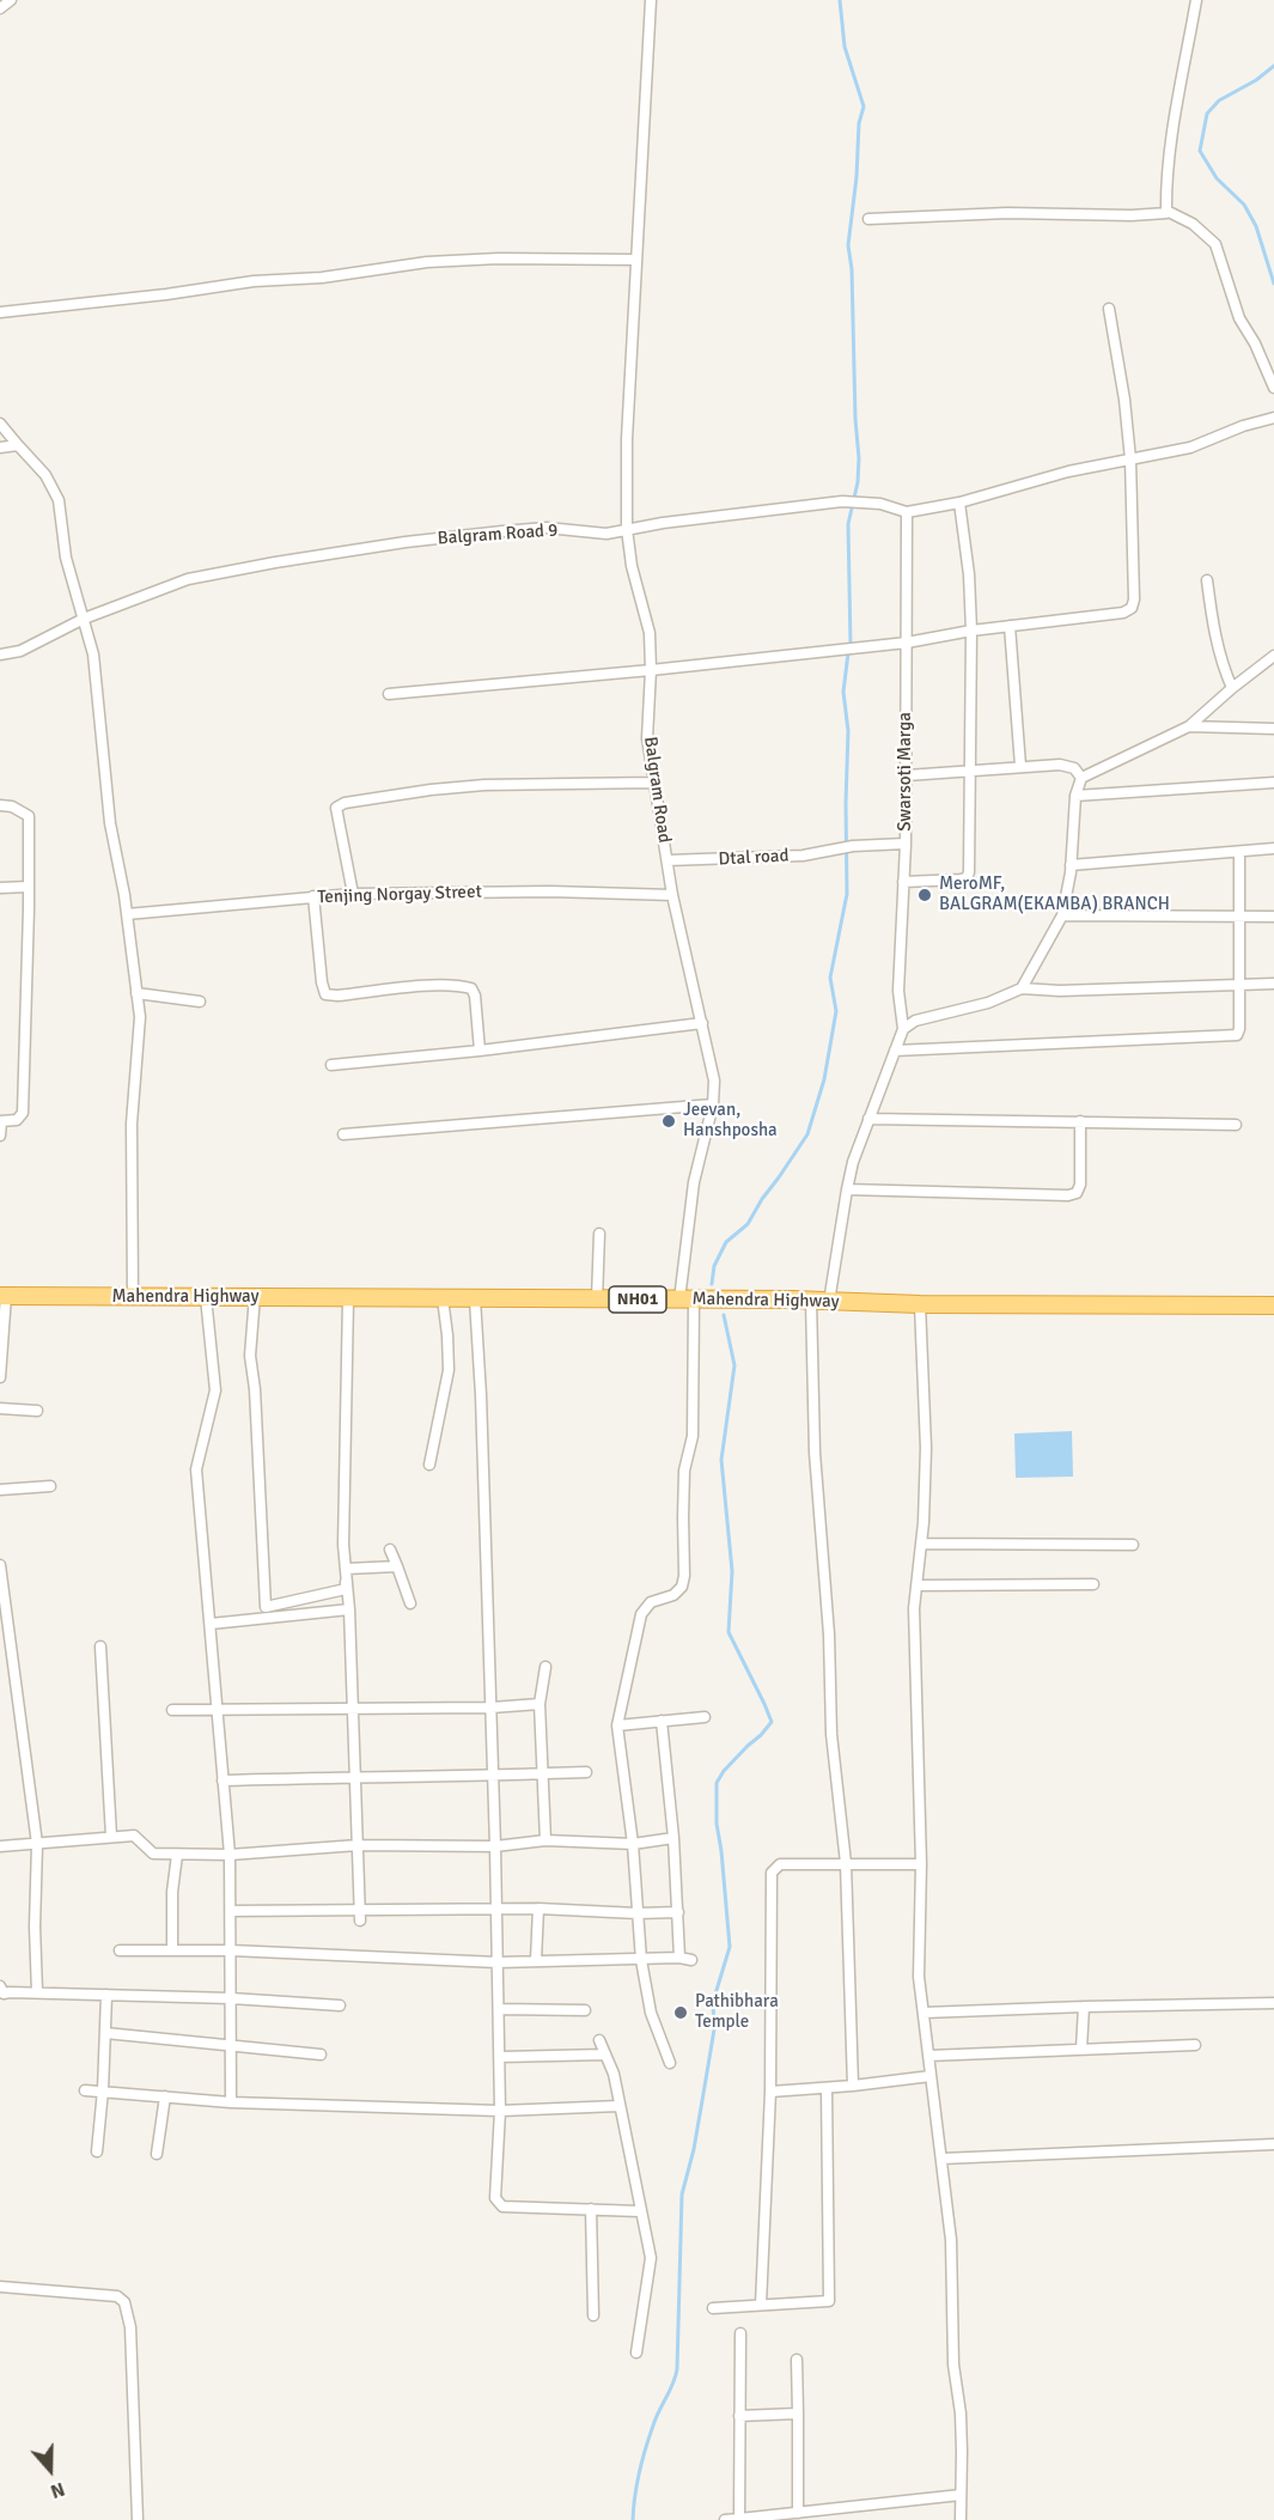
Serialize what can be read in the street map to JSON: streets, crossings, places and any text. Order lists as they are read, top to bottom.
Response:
{
  "streets": {
    "highway": ["Mahendra Highway", "NH01"],
    "street": [
      "Balgram Road 9",
      "Swarsoti Marga",
      "Balgram Road",
      "Dtal road",
      "Tenjing Norgay Street"
    ]
  },
  "crossings": [
    ["Balgram Road 9", "Swarsoti Marga"],
    ["Balgram Road 9", "Balgram Road"],
    ["Swarsoti Marga", "Dtal road"],
    ["Balgram Road", "Dtal road"],
    ["Balgram Road", "Tenjing Norgay Street"],
    ["Balgram Road", "Mahendra Highway"]
  ],
  "places": ["MeroMF, BALGRAM(EKAMBA) BRANCH", "Jeevan, Hanshposha", "Pathibhara Temple"],
  "north": "bottom"
}
